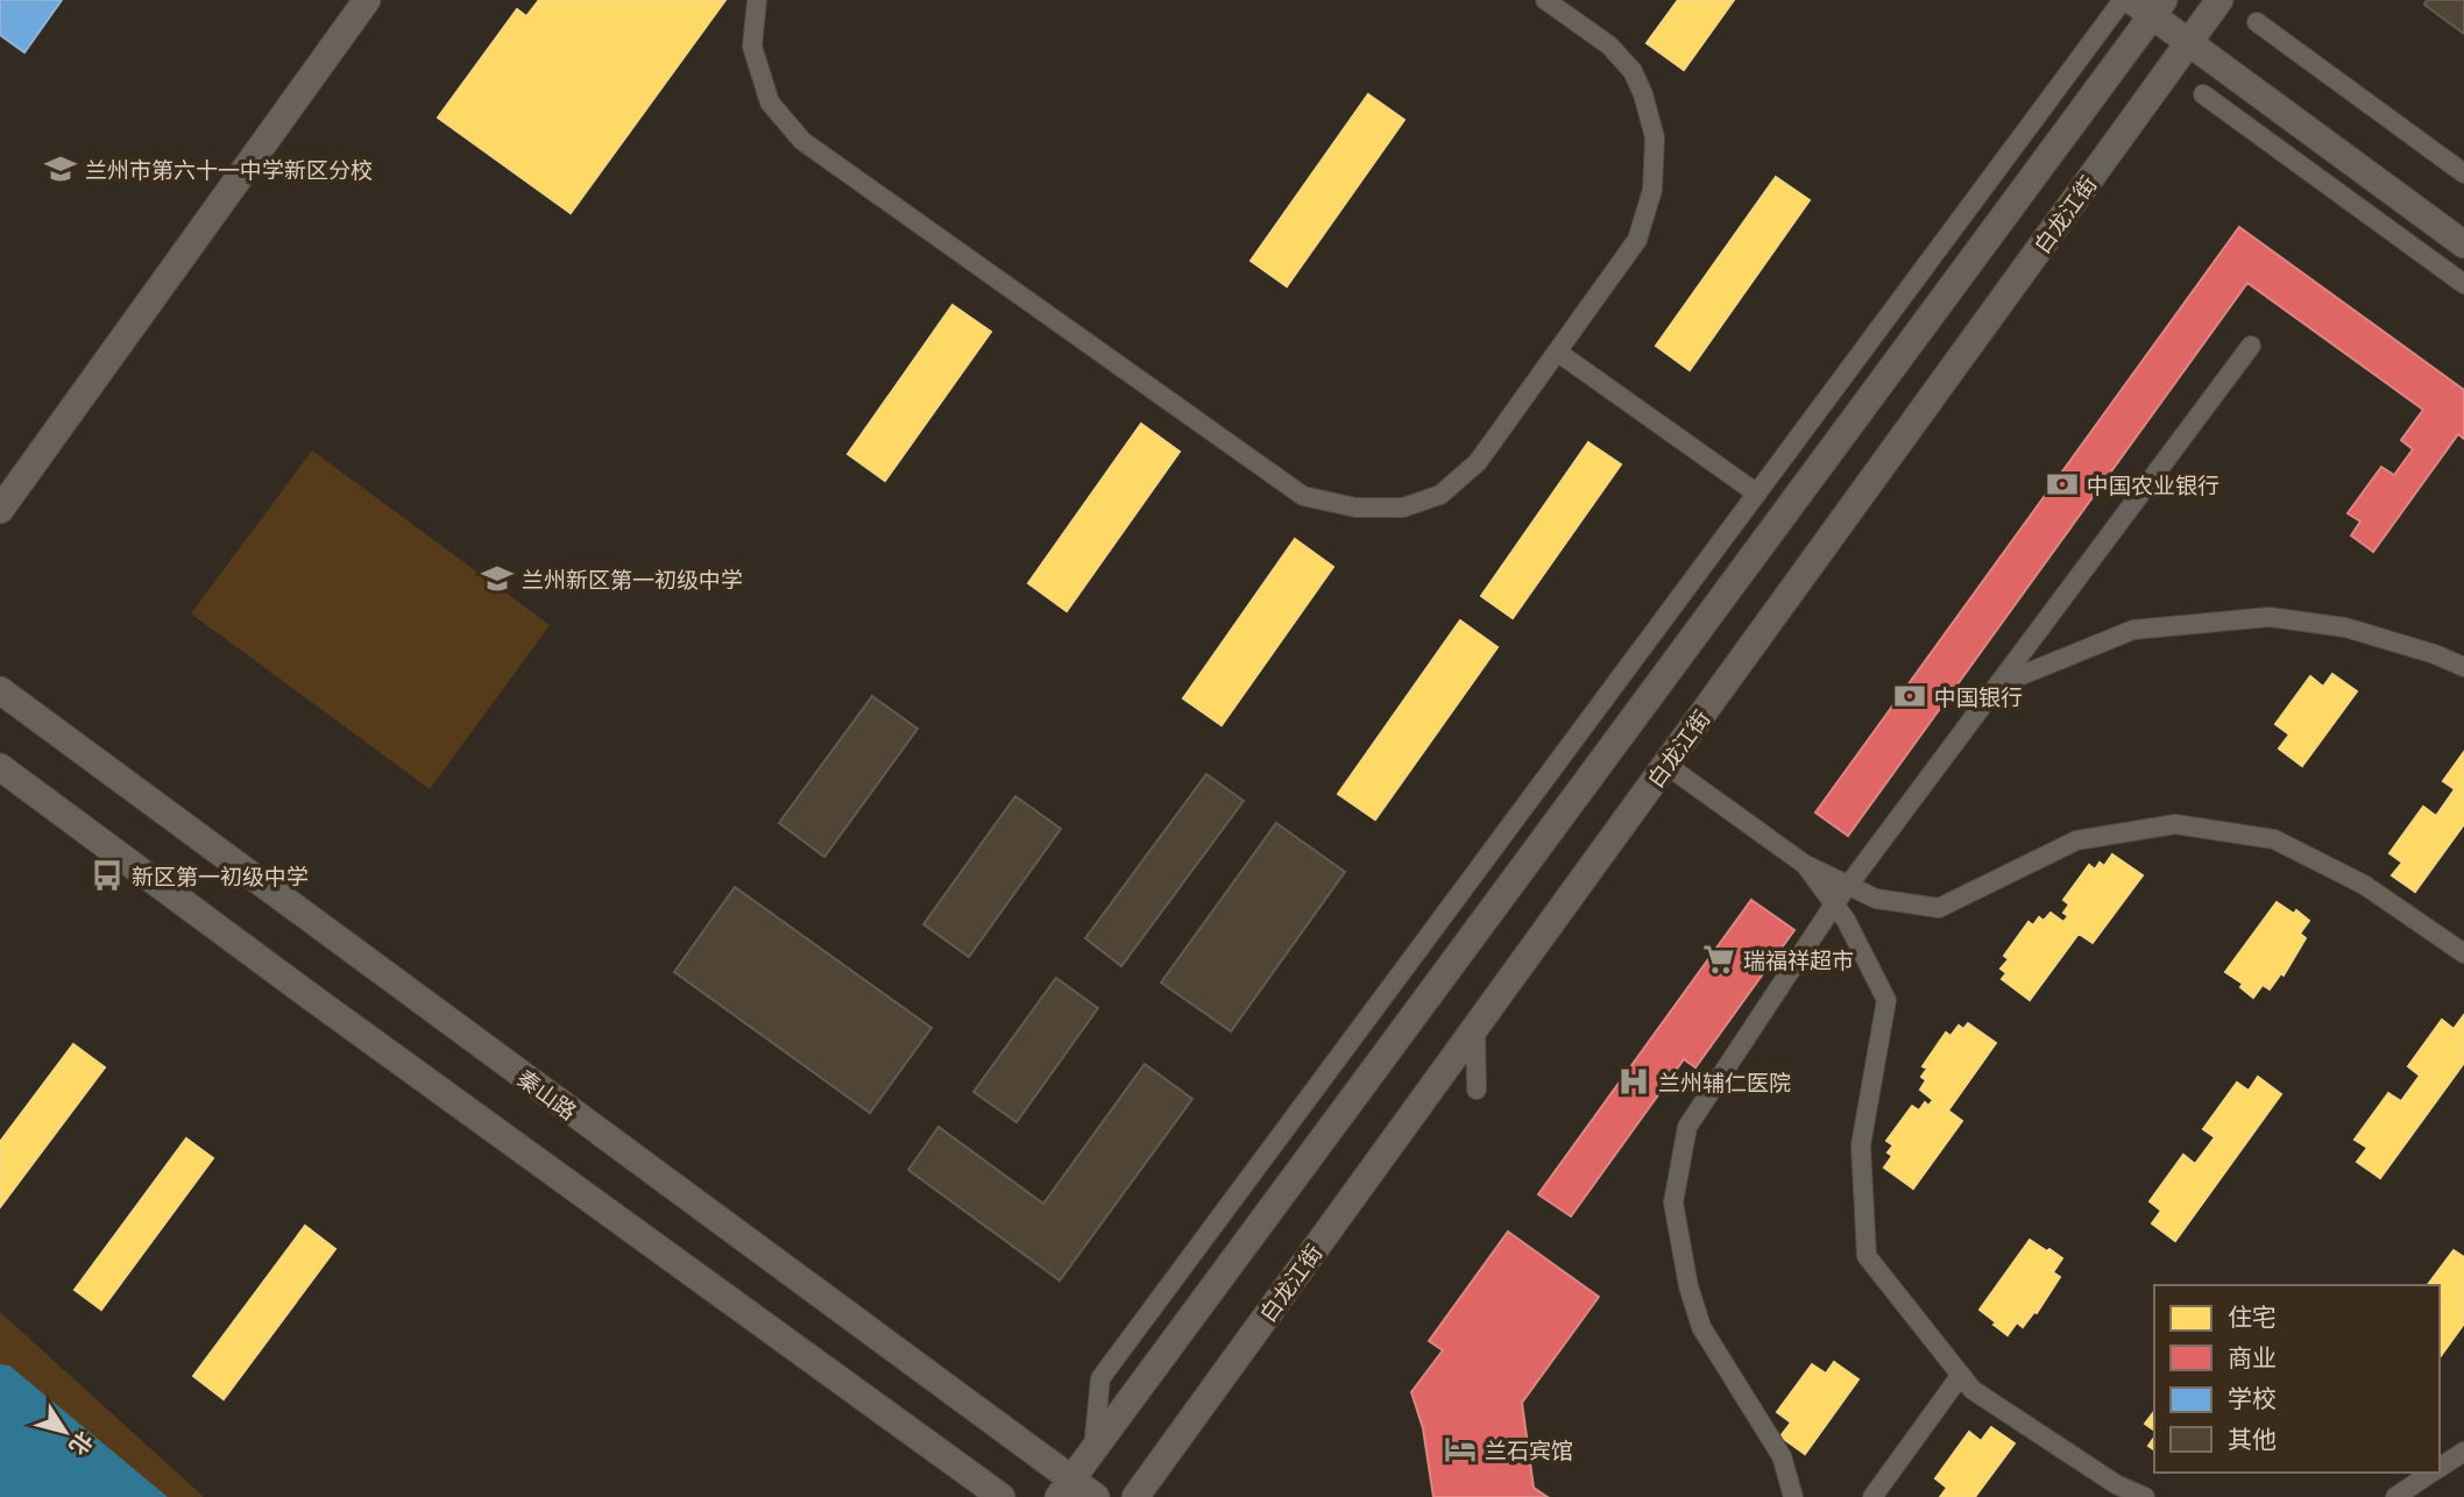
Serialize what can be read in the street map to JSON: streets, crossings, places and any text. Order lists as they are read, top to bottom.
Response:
{
  "streets": {
    "main road": ["白龙江街", "秦山路"]
  },
  "places": {
    "school or university": ["兰州市第六十一中学新区分校", "兰州新区第一初级中学"],
    "bank": ["中国农业银行", "中国银行"],
    "bus stop": ["新区第一初级中学"],
    "supermarket": ["瑞福祥超市"],
    "hospital": ["兰州辅仁医院"],
    "hotel": ["兰石宾馆"]
  },
  "legend": [
    "住宅",
    "商业",
    "学校",
    "其他"
  ],
  "north": "bottom right"
}
